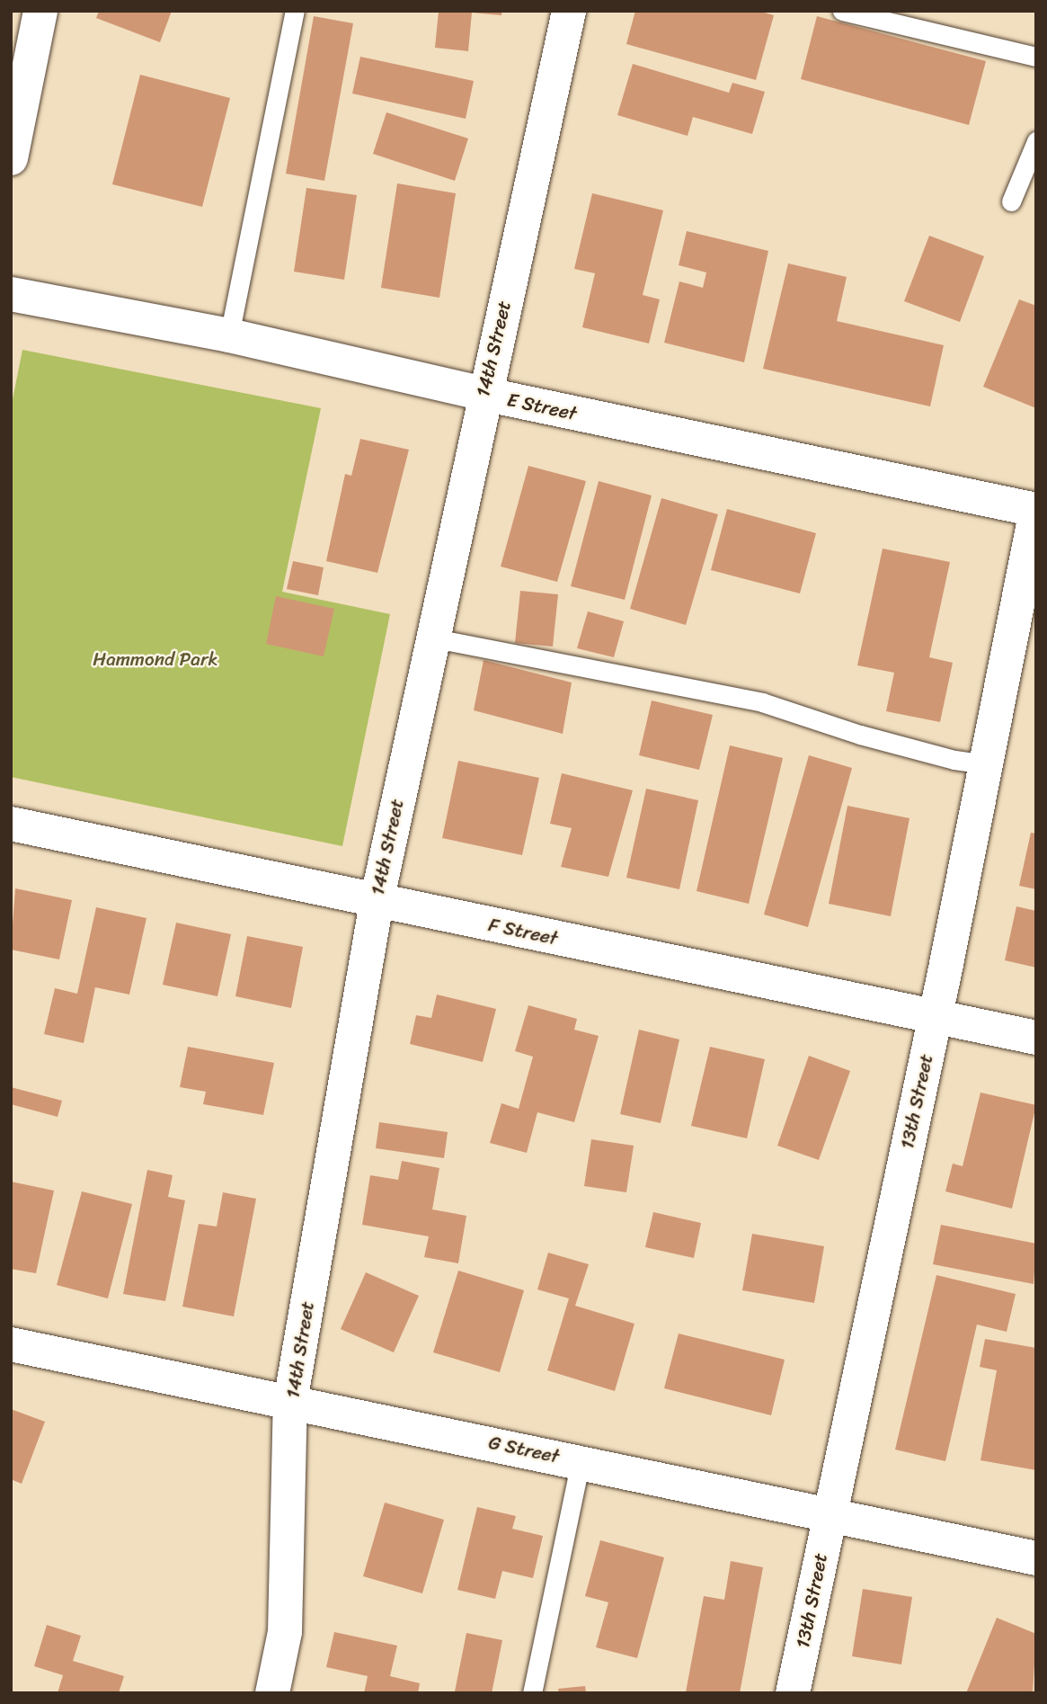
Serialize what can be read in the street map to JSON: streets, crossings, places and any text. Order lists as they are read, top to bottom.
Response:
{
  "streets": {
    "street": [
      "14th Street",
      "E Street",
      "F Street",
      "13th Street",
      "G Street"
    ]
  },
  "crossings": [
    ["14th Street", "E Street"],
    ["14th Street", "F Street"],
    ["14th Street", "G Street"],
    ["E Street", "13th Street"],
    ["F Street", "13th Street"],
    ["13th Street", "G Street"]
  ],
  "parks": ["Hammond Park"]
}
